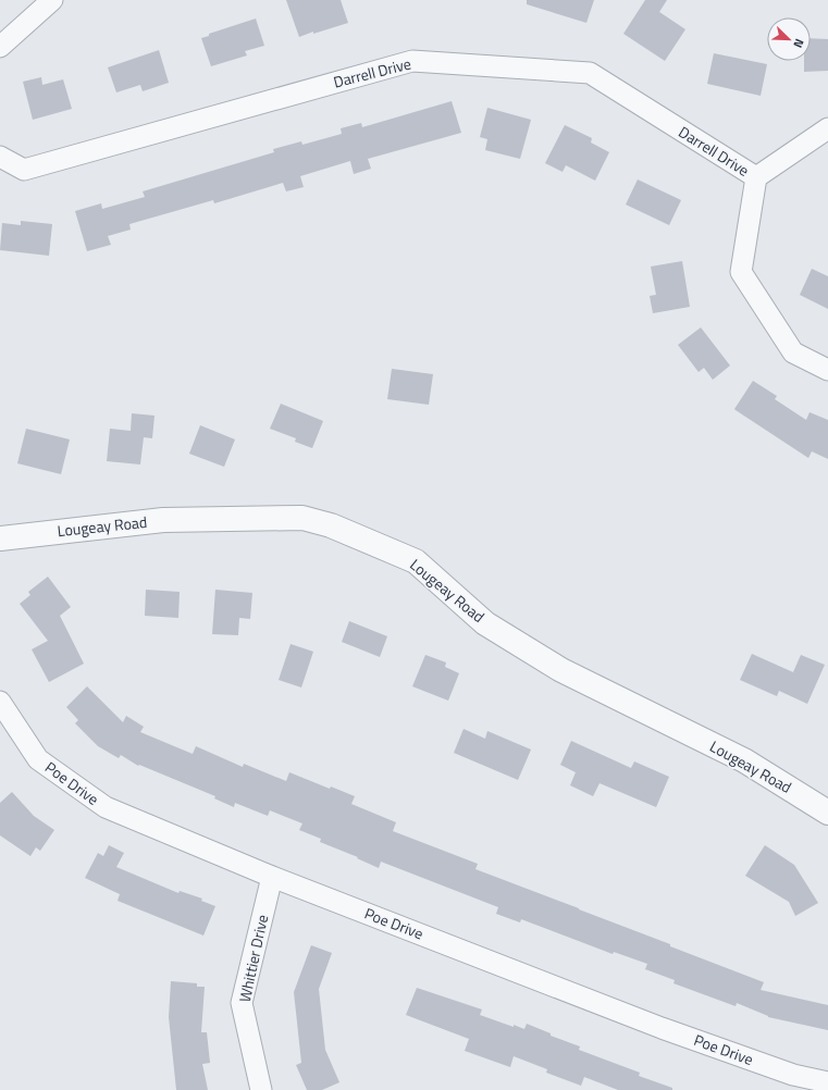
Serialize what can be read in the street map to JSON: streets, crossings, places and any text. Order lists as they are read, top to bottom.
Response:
{
  "streets": {
    "street": [
      "Darrell Drive",
      "Lougeay Road",
      "Poe Drive",
      "Whittier Drive"
    ]
  },
  "crossings": [
    ["Poe Drive", "Whittier Drive"]
  ],
  "north": "bottom right"
}
